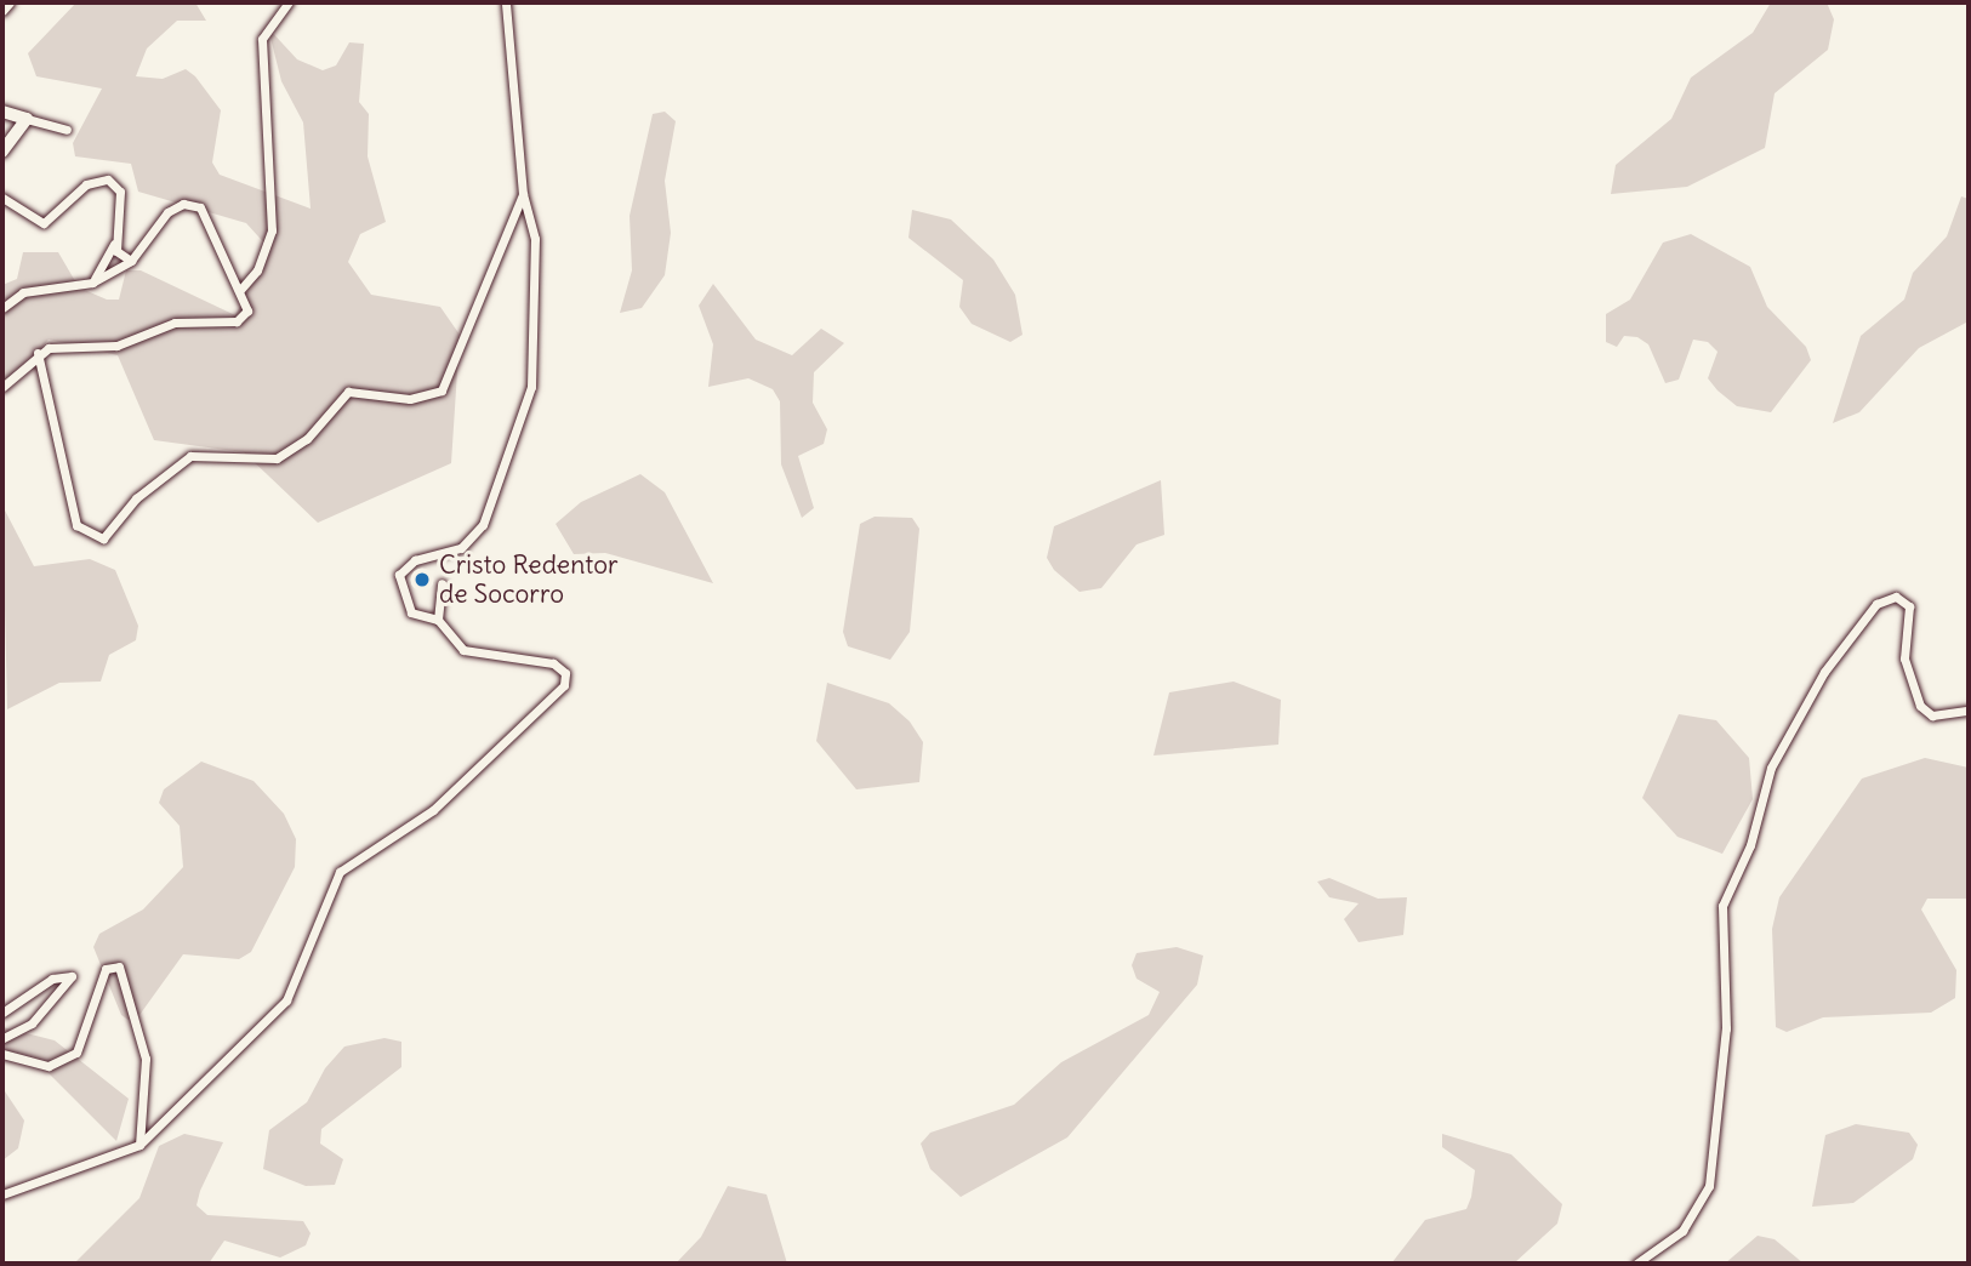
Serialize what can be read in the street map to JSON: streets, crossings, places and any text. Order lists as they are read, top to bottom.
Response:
{
  "places": ["Cristo Redentor de Socorro"]
}
